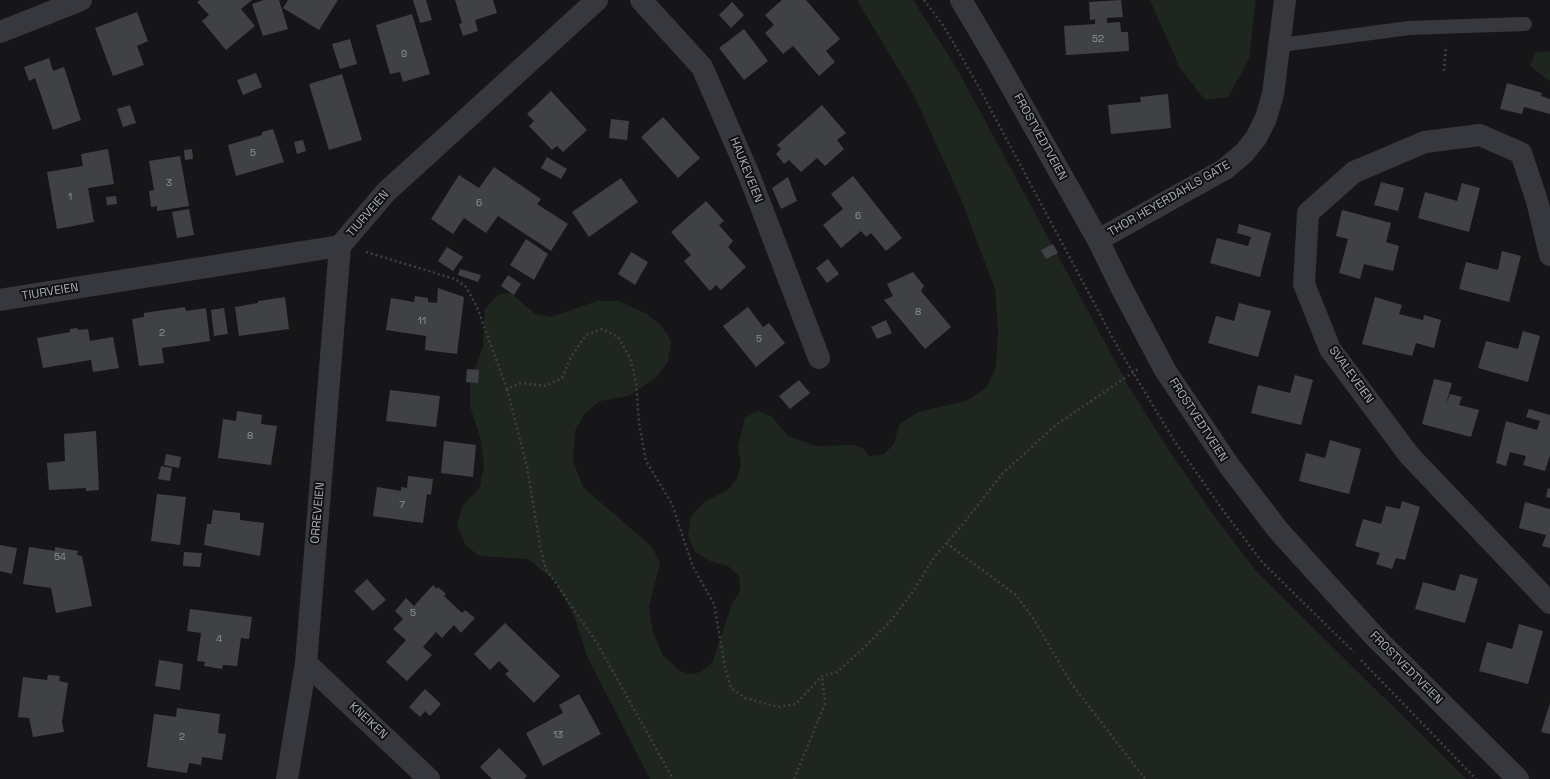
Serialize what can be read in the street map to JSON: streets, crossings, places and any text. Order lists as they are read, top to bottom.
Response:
{
  "streets": {
    "street": [
      "FROSTVEDTVEIEN",
      "HAUKEVEIEN",
      "THOR HEYERDAHLS GATE",
      "TIURVEIEN",
      "SVALEVEIEN",
      "ORREVEIEN",
      "KNEIKEN"
    ]
  },
  "crossings": [
    ["FROSTVEDTVEIEN", "THOR HEYERDAHLS GATE"],
    ["TIURVEIEN", "ORREVEIEN"],
    ["ORREVEIEN", "KNEIKEN"]
  ],
  "house_numbers": [
    "52",
    "9",
    "5",
    "3",
    "1",
    "6",
    "6",
    "8",
    "11",
    "2",
    "5",
    "8",
    "7",
    "54",
    "5",
    "4",
    "13",
    "2"
  ]
}
